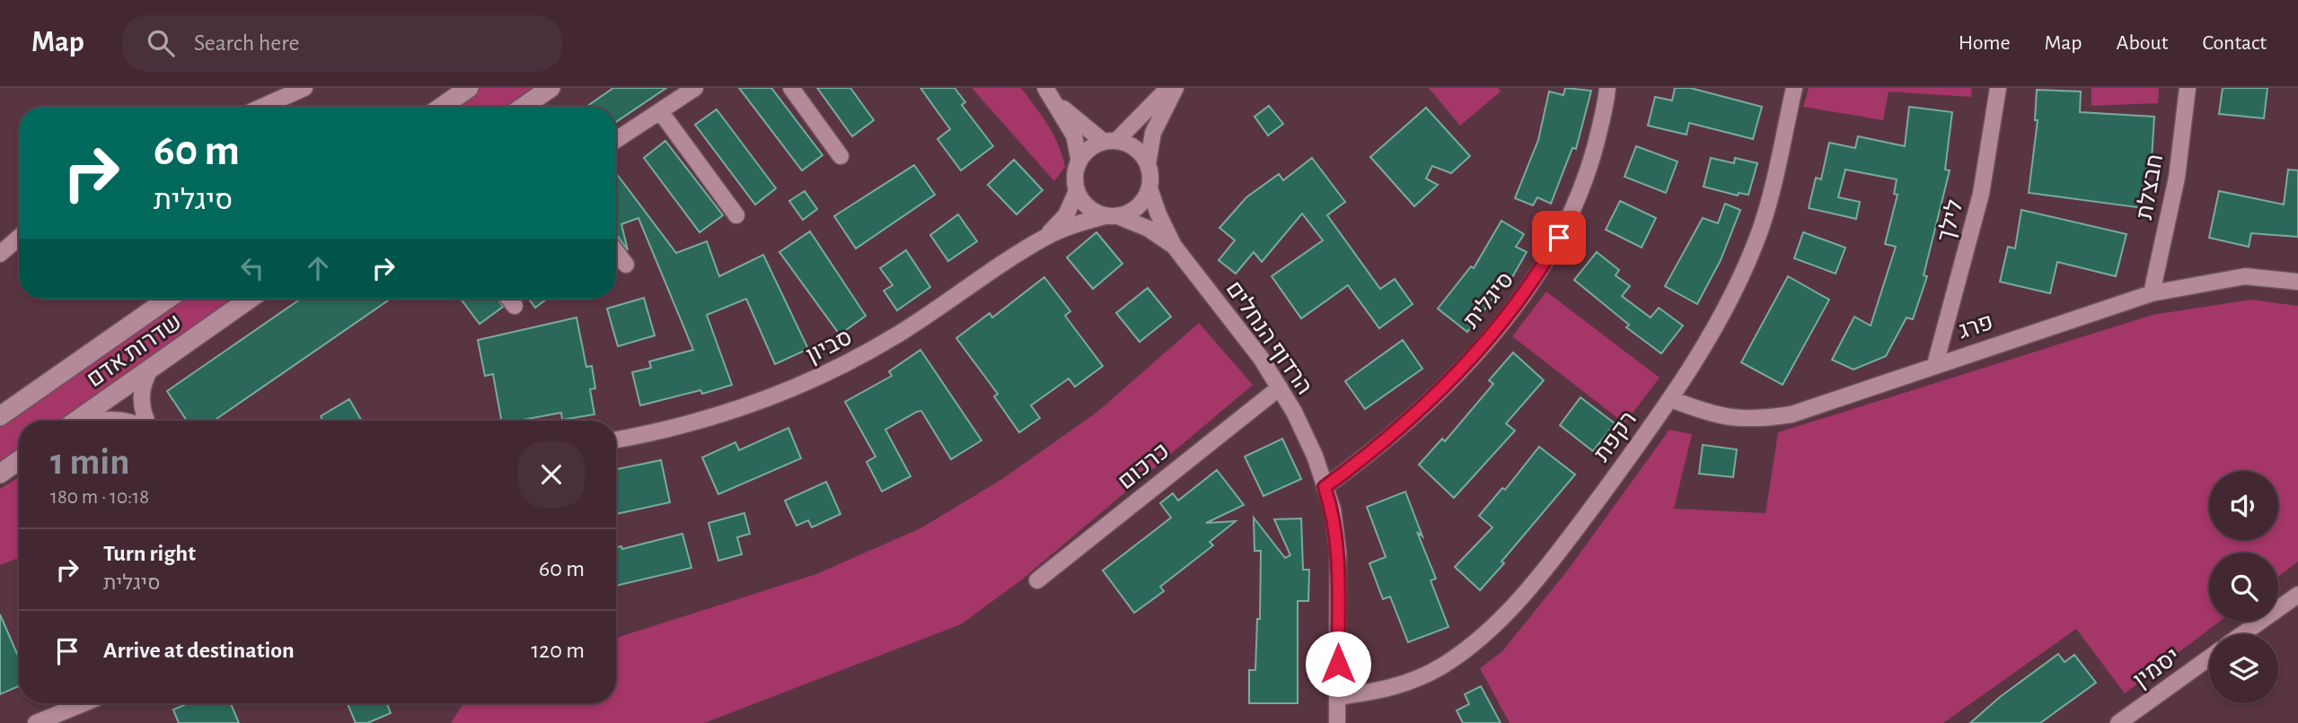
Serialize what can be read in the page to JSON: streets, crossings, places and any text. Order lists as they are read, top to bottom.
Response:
{
  "streets": {
    "street": [
      "חבצלת",
      "לילך",
      "סיגלית",
      "פרג",
      "הרדוף הנחלים",
      "סביון",
      "שדרות אדם",
      "רקפת",
      "כרכום",
      "יסמין"
    ]
  },
  "crossings": [
    ["חבצלת", "פרג"],
    ["לילך", "פרג"],
    ["סיגלית", "הרדוף הנחלים"],
    ["פרג", "רקפת"],
    ["הרדוף הנחלים", "סביון"],
    ["הרדוף הנחלים", "רקפת"],
    ["הרדוף הנחלים", "כרכום"]
  ],
  "page": {
    "header": "Map",
    "search": "Search here",
    "nav": [
      "Home",
      "Map",
      "About",
      "Contact"
    ],
    "turn": ["60 m", "סיגלית"],
    "heading": ["1 min", "180 m · 10:18"],
    "list": [
      {
        "name": "Turn right",
        "note": "סיגלית",
        "value": "60 m"
      },
      {
        "name": "Arrive at destination",
        "value": "120 m"
      }
    ]
  }
}
